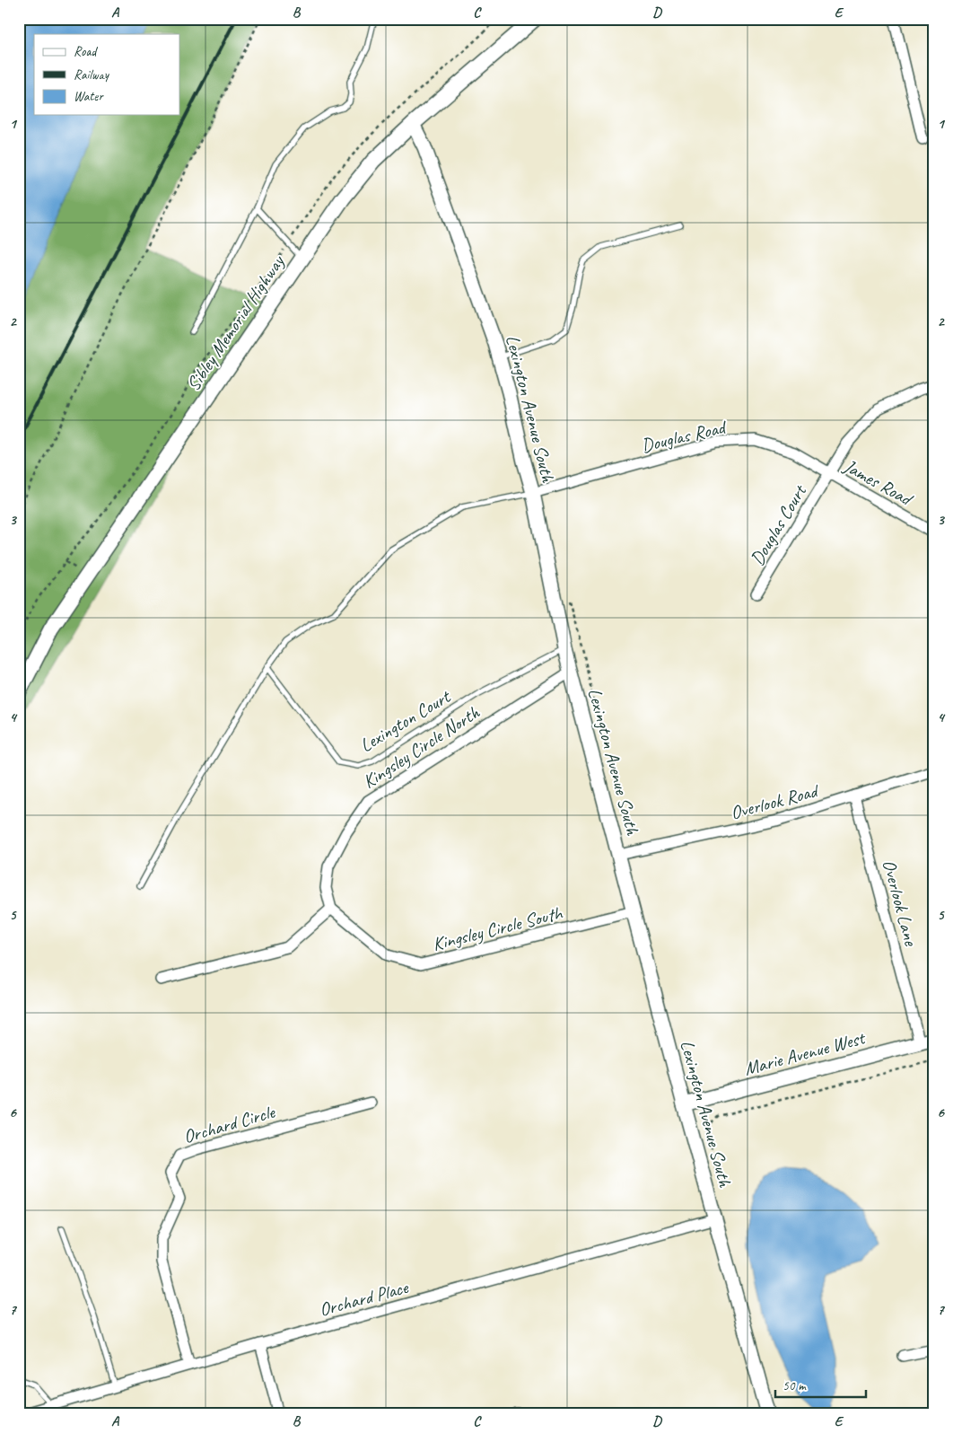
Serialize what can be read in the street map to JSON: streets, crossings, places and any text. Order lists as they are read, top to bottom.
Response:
{
  "streets": {
    "main road": ["Sibley Memorial Highway"],
    "street": [
      "Lexington Avenue South",
      "Douglas Road",
      "James Road",
      "Douglas Court",
      "Kingsley Circle North",
      "Overlook Road",
      "Overlook Lane",
      "Kingsley Circle South",
      "Marie Avenue West",
      "Orchard Circle",
      "Orchard Place"
    ],
    "lane": ["Lexington Court"]
  },
  "crossings": [
    ["Sibley Memorial Highway", "Lexington Avenue South"],
    ["Lexington Avenue South", "Douglas Road"],
    ["Lexington Avenue South", "Lexington Court"],
    ["Lexington Avenue South", "Kingsley Circle North"],
    ["Lexington Avenue South", "Overlook Road"],
    ["Lexington Avenue South", "Kingsley Circle South"],
    ["Lexington Avenue South", "Marie Avenue West"],
    ["Lexington Avenue South", "Orchard Place"],
    ["Douglas Road", "James Road"],
    ["Douglas Road", "Douglas Court"],
    ["James Road", "Douglas Court"],
    ["Kingsley Circle North", "Kingsley Circle South"],
    ["Overlook Road", "Overlook Lane"],
    ["Overlook Lane", "Marie Avenue West"],
    ["Orchard Circle", "Orchard Place"]
  ],
  "legend": ["Road", "Railway", "Water"],
  "scale_bar": "50 m",
  "grid": {
    "columns": [
      "A",
      "B",
      "C",
      "D",
      "E"
    ],
    "rows": [
      "1",
      "2",
      "3",
      "4",
      "5",
      "6",
      "7"
    ]
  }
}
